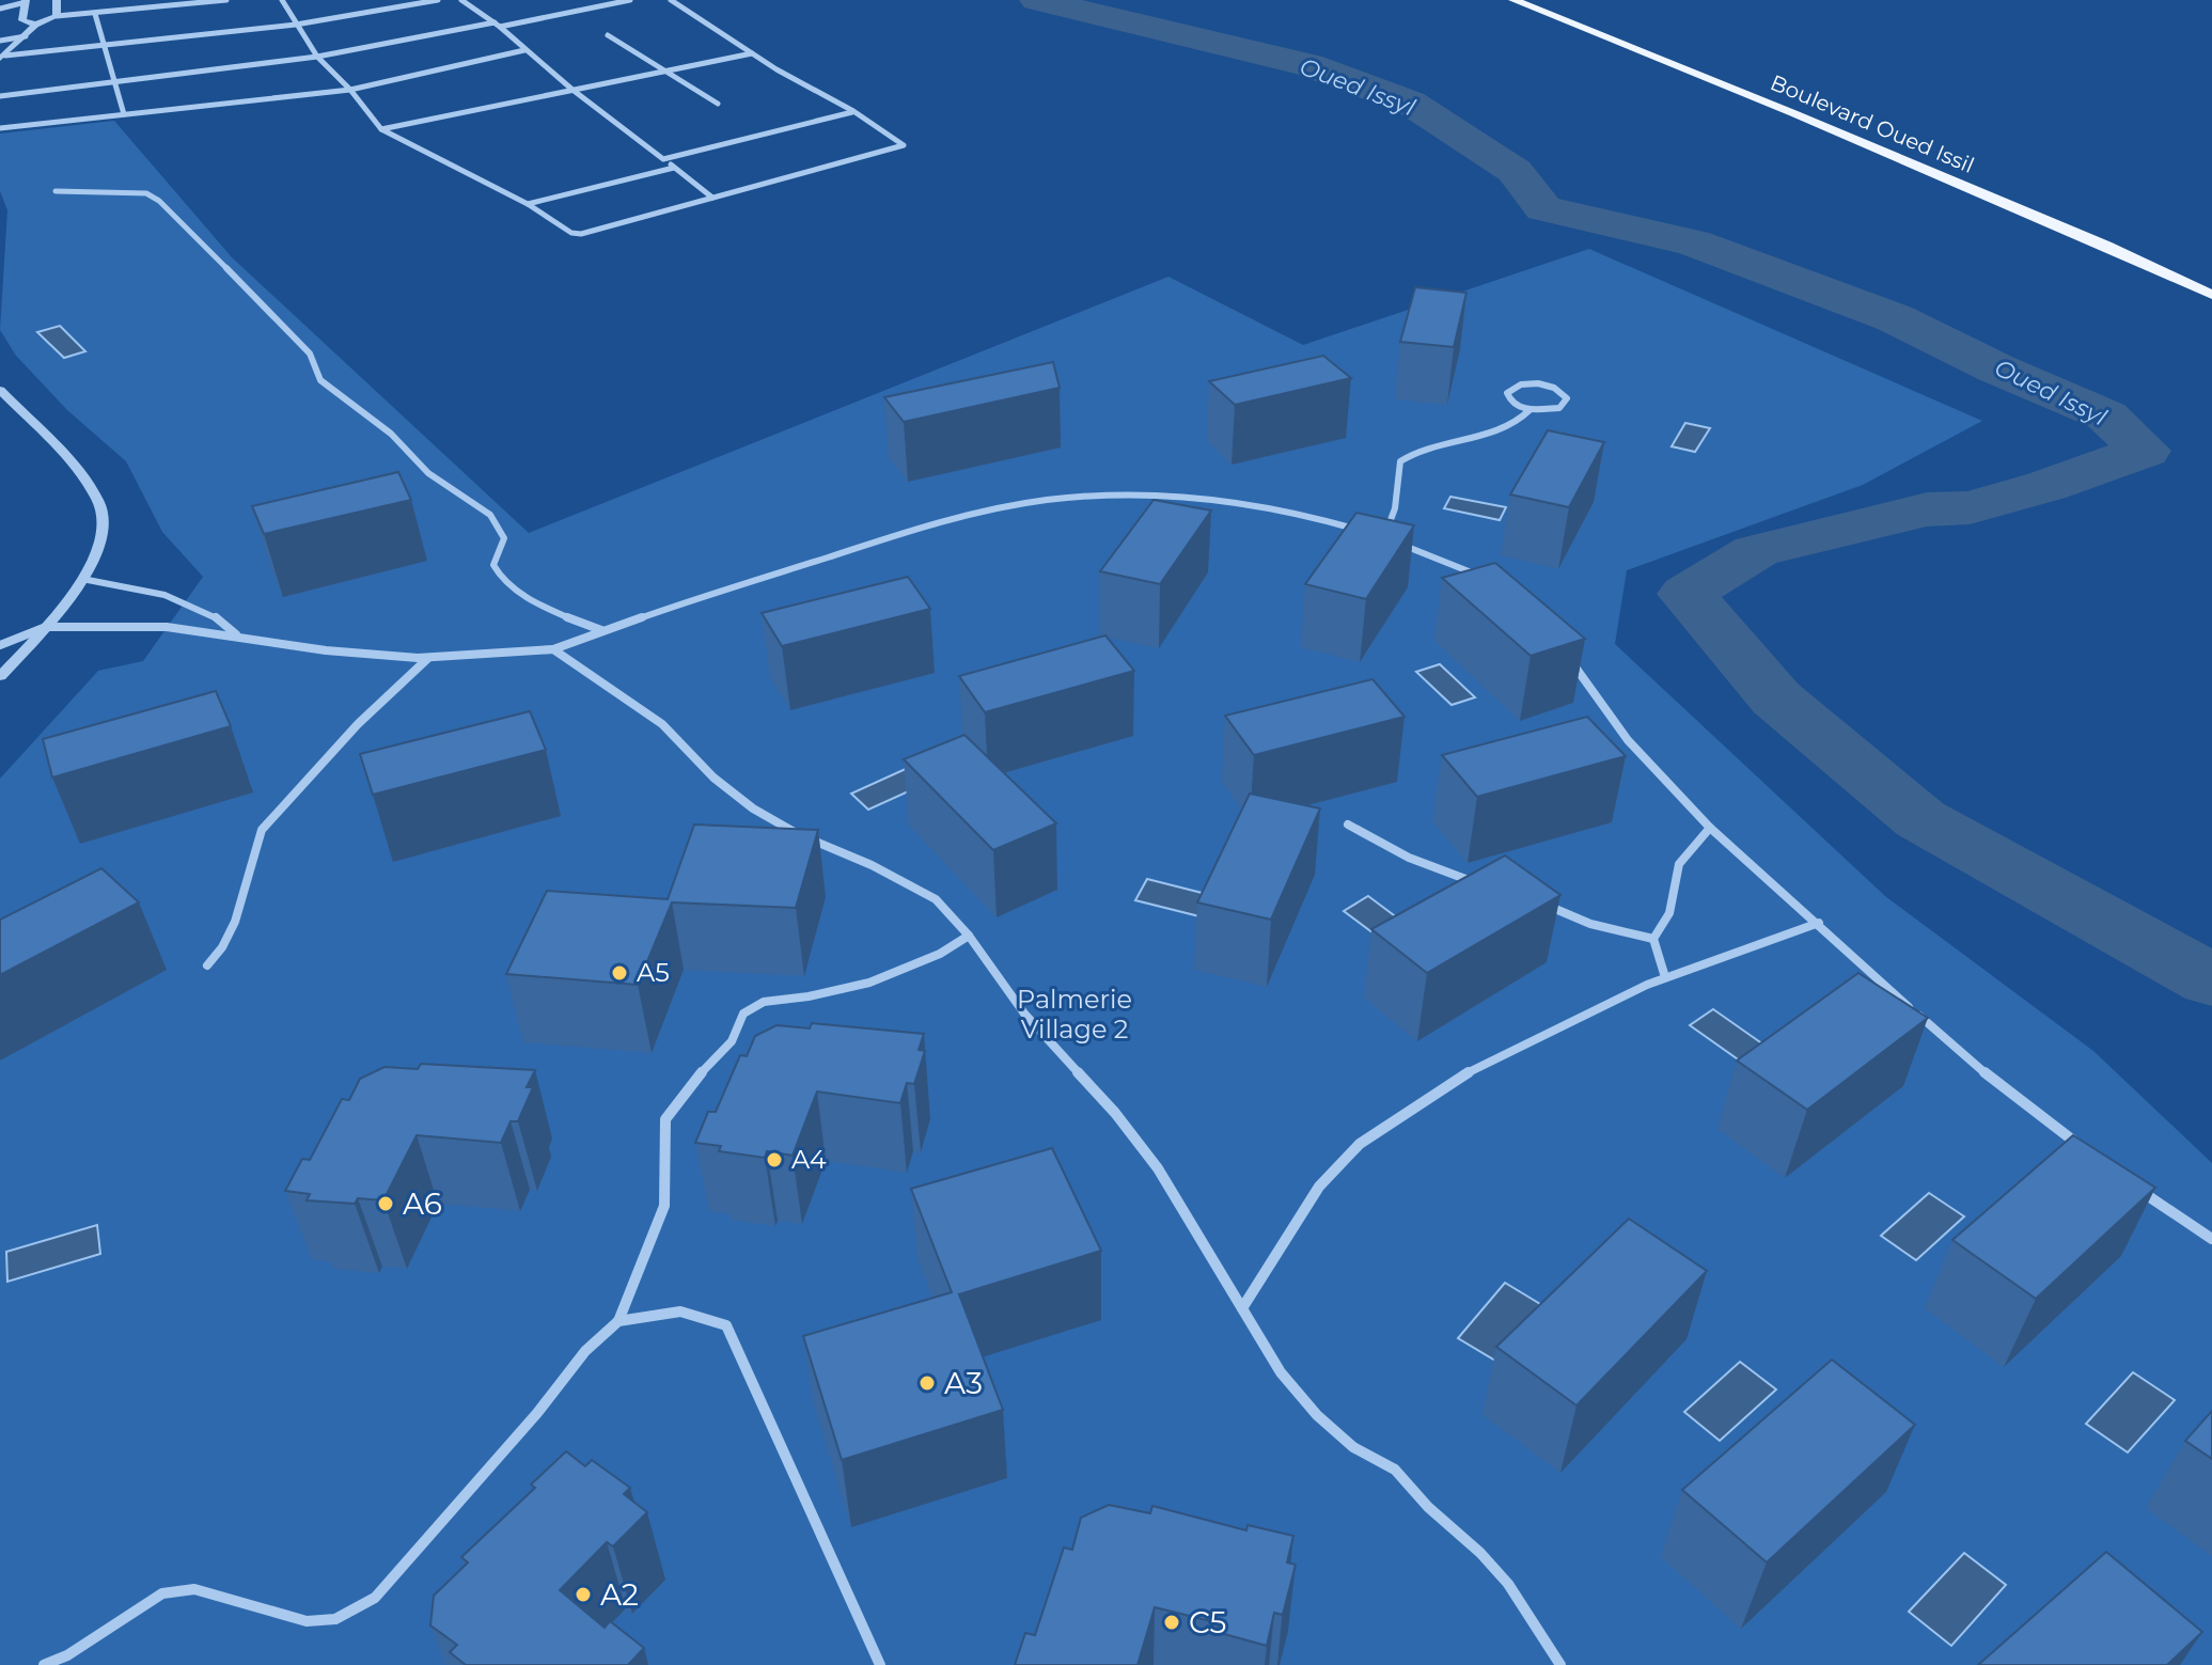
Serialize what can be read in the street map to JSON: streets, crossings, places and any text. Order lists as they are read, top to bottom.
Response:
{
  "streets": {
    "main road": ["Boulevard Oued Issil"]
  },
  "water": ["Oued Issyl"],
  "parks": ["Palmerie Village 2"],
  "places": [
    "A5",
    "A4",
    "A6",
    "A3",
    "A2",
    "C5"
  ]
}
